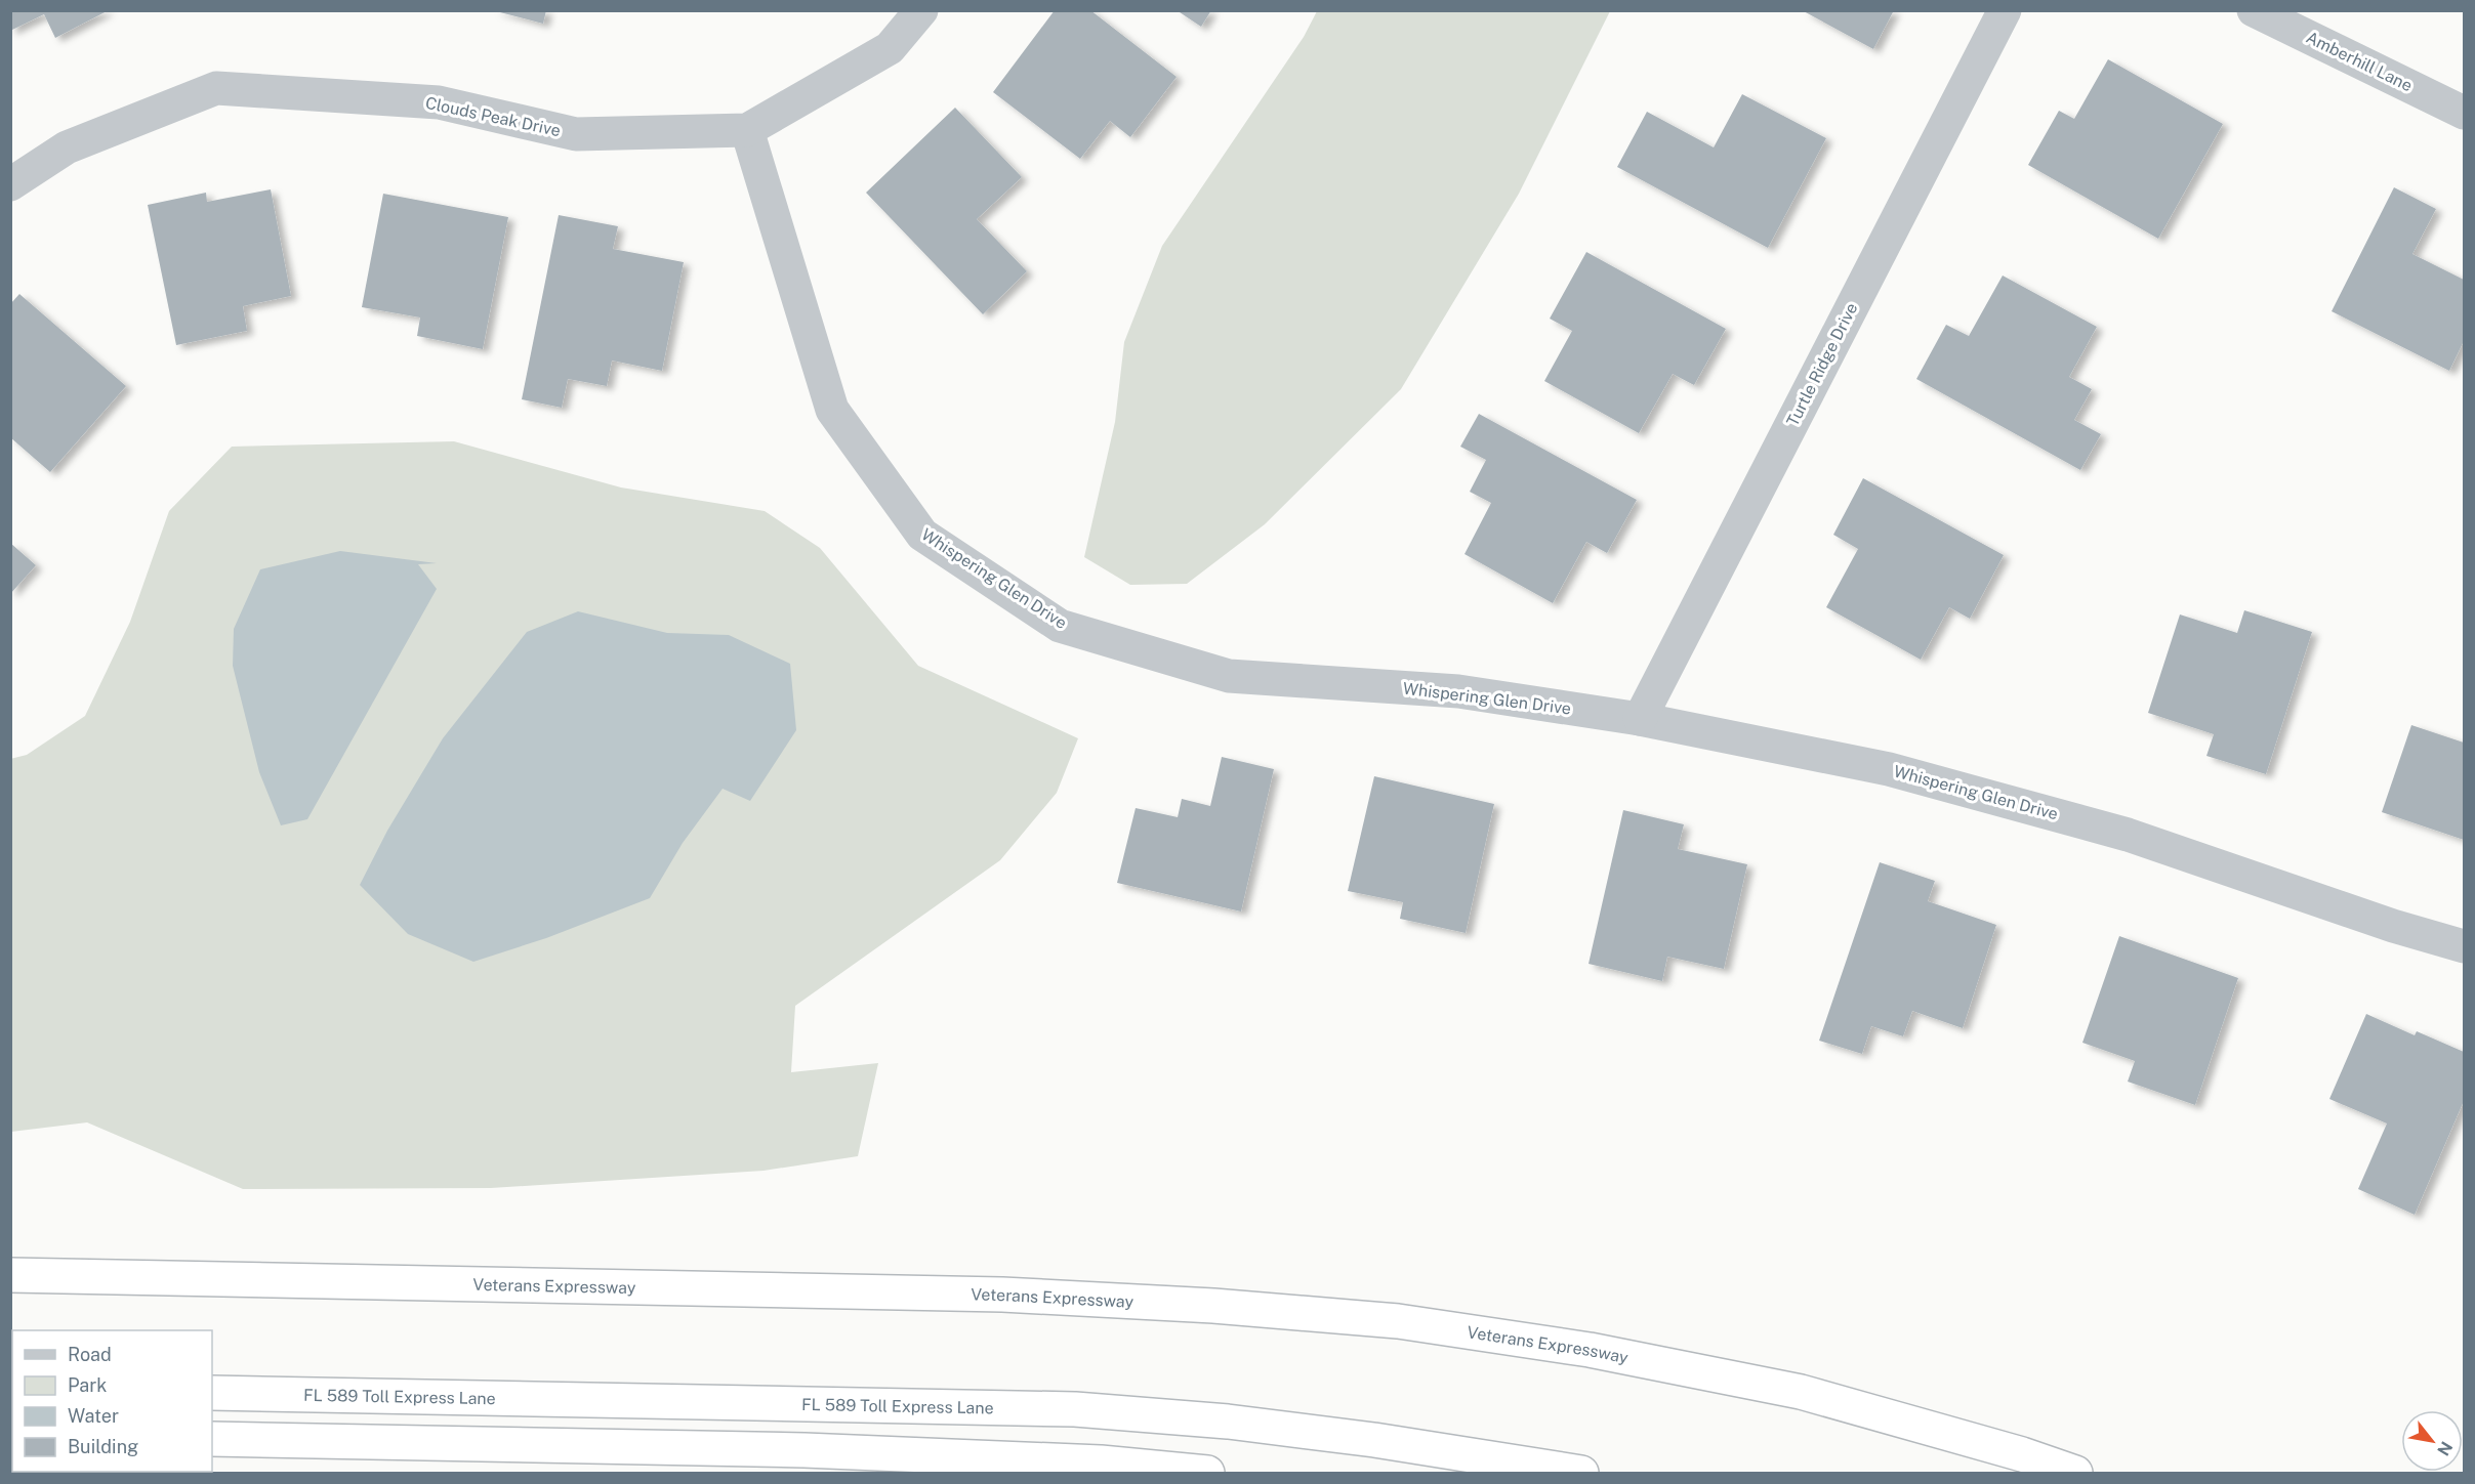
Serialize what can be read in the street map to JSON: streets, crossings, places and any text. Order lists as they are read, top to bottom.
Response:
{
  "streets": {
    "highway": ["Veterans Expressway", "FL 589 Toll Express Lane"],
    "street": [
      "Amberhill Lane",
      "Clouds Peak Drive",
      "Turtle Ridge Drive",
      "Whispering Glen Drive"
    ]
  },
  "crossings": [
    ["Clouds Peak Drive", "Whispering Glen Drive"],
    ["Turtle Ridge Drive", "Whispering Glen Drive"]
  ],
  "legend": [
    "Road",
    "Park",
    "Water",
    "Building"
  ],
  "north": "bottom right"
}
